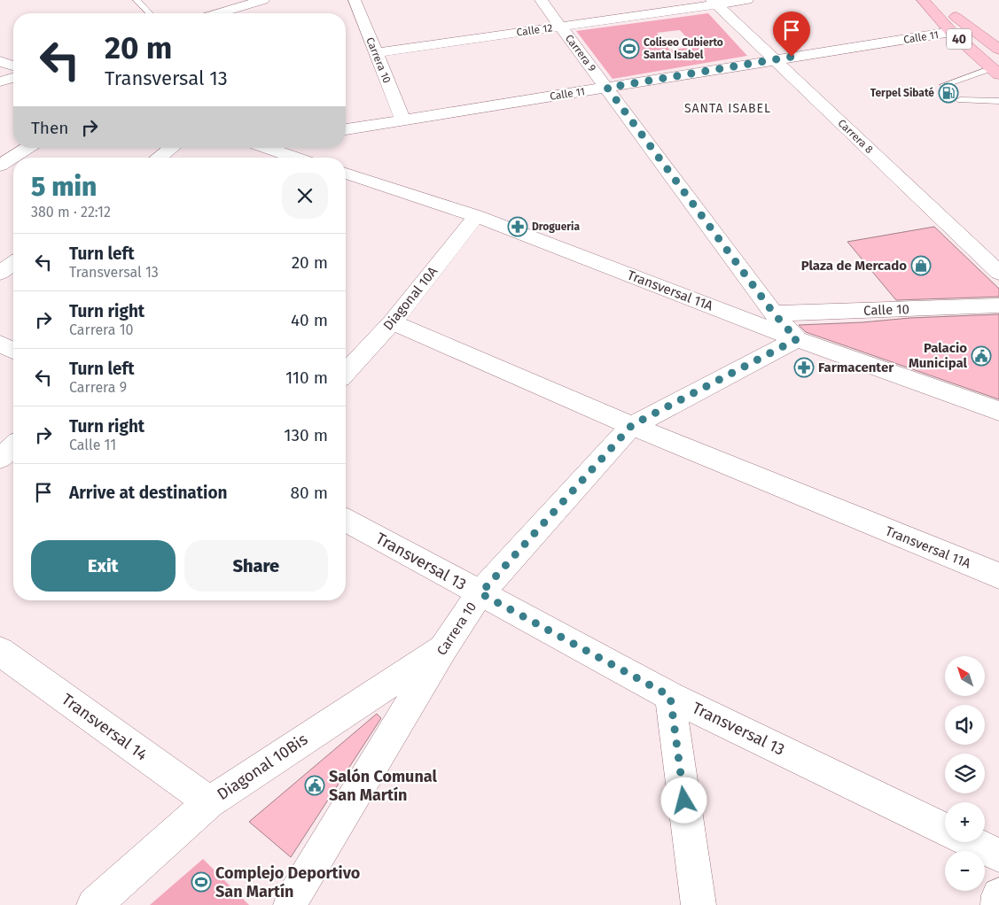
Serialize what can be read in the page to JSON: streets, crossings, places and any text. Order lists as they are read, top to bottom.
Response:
{
  "streets": {
    "main road": ["40"],
    "street": [
      "Calle 12",
      "Calle 11",
      "Carrera 9",
      "Carrera 10",
      "Carrera 8",
      "Transversal 11A",
      "Diagonal 10A",
      "Calle 10",
      "Transversal 13",
      "Transversal 14",
      "Diagonal 10Bis"
    ]
  },
  "crossings": [
    ["Calle 12", "Carrera 9"],
    ["Calle 12", "Carrera 10"],
    ["Calle 12", "Carrera 8"],
    ["Calle 11", "40"],
    ["Calle 11", "Carrera 9"],
    ["Calle 11", "Carrera 10"],
    ["Calle 11", "Carrera 8"],
    ["Carrera 9", "Carrera 10"],
    ["Carrera 9", "Transversal 11A"],
    ["Carrera 9", "Calle 10"],
    ["Carrera 10", "Transversal 11A"],
    ["Carrera 10", "Transversal 13"],
    ["Carrera 10", "Diagonal 10Bis"],
    ["Transversal 11A", "Diagonal 10A"],
    ["Transversal 14", "Diagonal 10Bis"]
  ],
  "districts": ["SANTA ISABEL"],
  "places": {
    "sports": ["Coliseo Cubierto Santa Isabel", "Complejo Deportivo San Martín"],
    "fuel station": ["Terpel Sibaté"],
    "pharmacy": ["Drogueria", "Farmacenter"],
    "shop": ["Plaza de Mercado"],
    "public building": ["Palacio Municipal", "Salón Comunal San Martín"]
  },
  "north": "top left",
  "page": {
    "turn": ["20 m", "Transversal 13"],
    "then": "Then",
    "heading": ["5 min", "380 m · 22:12"],
    "list": [
      {
        "name": "Turn left",
        "note": "Transversal 13",
        "value": "20 m"
      },
      {
        "name": "Turn right",
        "note": "Carrera 10",
        "value": "40 m"
      },
      {
        "name": "Turn left",
        "note": "Carrera 9",
        "value": "110 m"
      },
      {
        "name": "Turn right",
        "note": "Calle 11",
        "value": "130 m"
      },
      {
        "name": "Arrive at destination",
        "value": "80 m"
      }
    ],
    "buttons": ["Exit", "Share"],
    "map_buttons": ["+", "−"]
  }
}
